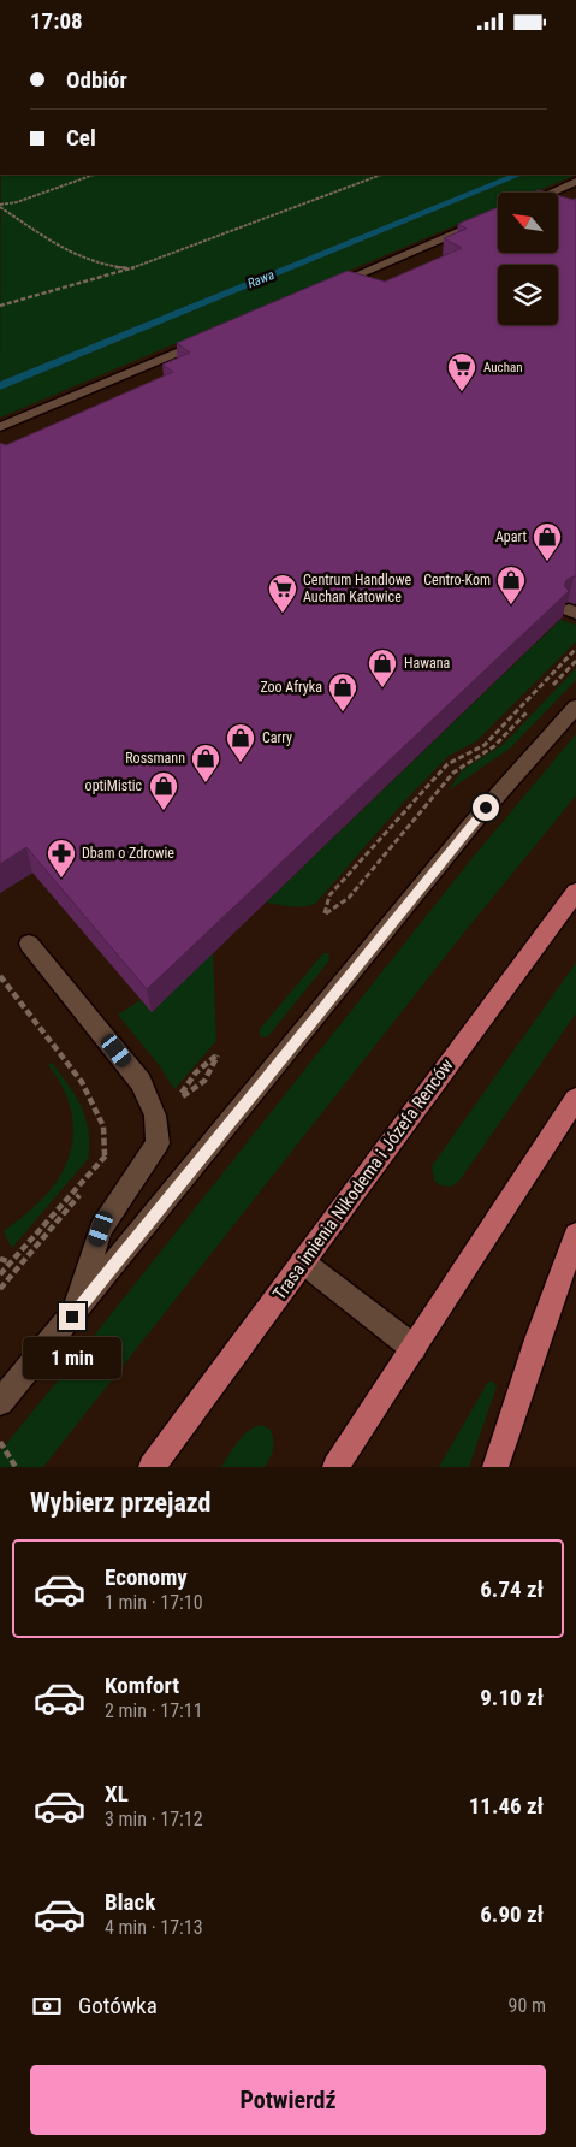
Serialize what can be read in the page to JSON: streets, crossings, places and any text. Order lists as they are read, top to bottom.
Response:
{
  "streets": {
    "main road": ["Trasa imienia Nikodema i Józefa Renców"]
  },
  "water": ["Rawa"],
  "places": {
    "supermarket": ["Auchan", "Centrum Handlowe Auchan Katowice"],
    "shop": [
      "Apart",
      "Centro-Kom",
      "Hawana",
      "Zoo Afryka",
      "Carry",
      "Rossmann",
      "optiMistic"
    ],
    "pharmacy": ["Dbam o Zdrowie"]
  },
  "north": "top left",
  "page": {
    "status": "17:08",
    "banner": ["Odbiór", "Cel"],
    "bubble": "1 min",
    "heading": "Wybierz przejazd",
    "list": [
      {
        "name": "Economy",
        "note": "1 min · 17:10",
        "value": "6.74 zł"
      },
      {
        "name": "Komfort",
        "note": "2 min · 17:11",
        "value": "9.10 zł"
      },
      {
        "name": "XL",
        "note": "3 min · 17:12",
        "value": "11.46 zł"
      },
      {
        "name": "Black",
        "note": "4 min · 17:13",
        "value": "6.90 zł"
      }
    ],
    "pay": ["Gotówka", "90 m"],
    "buttons": "Potwierdź"
  }
}
